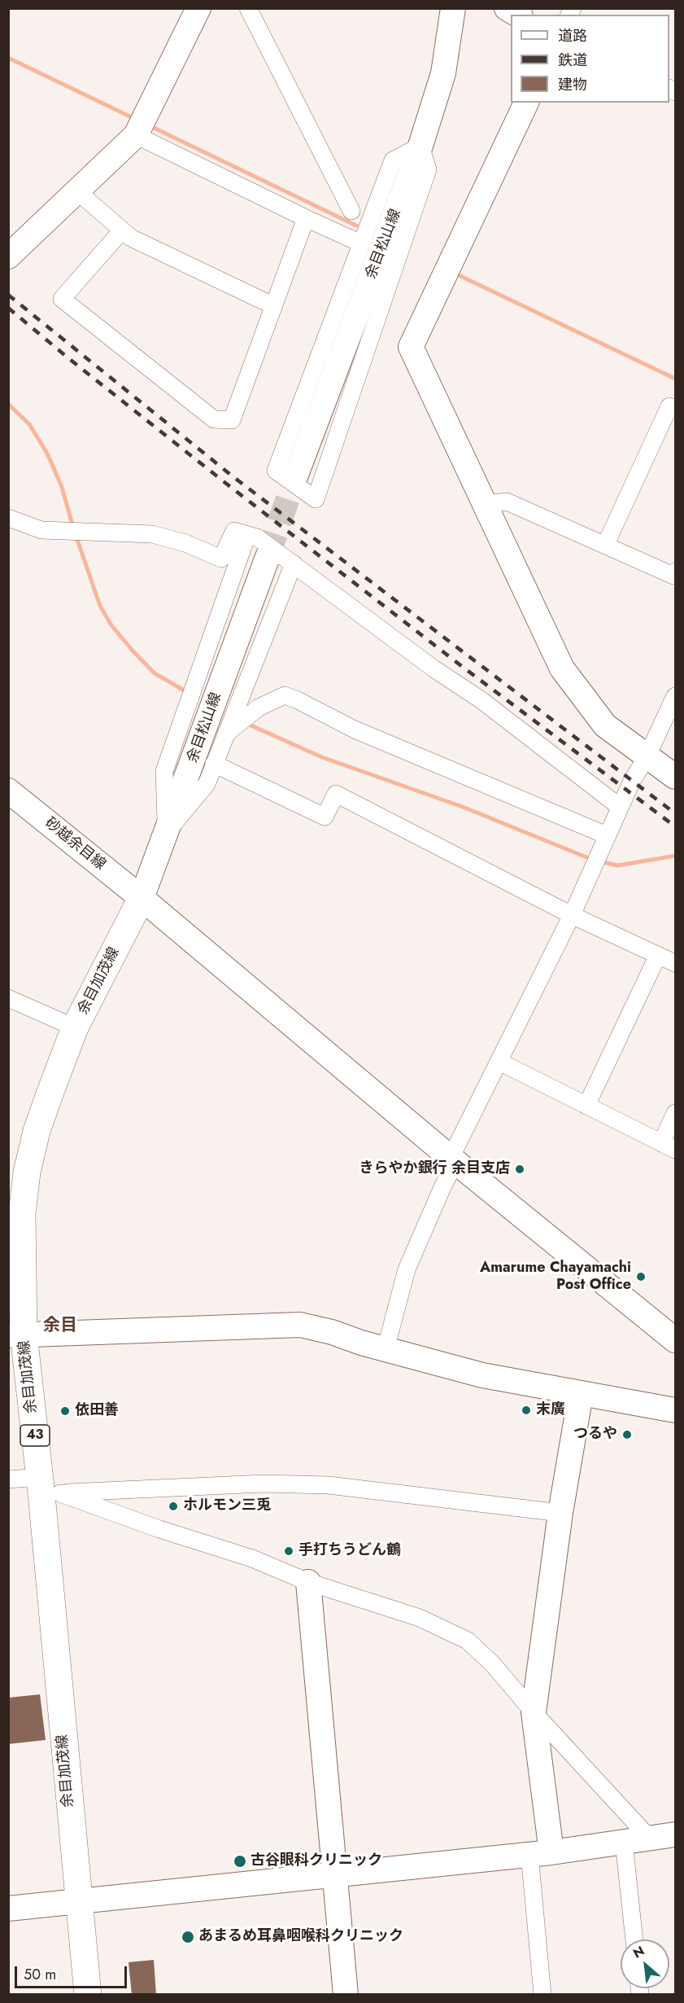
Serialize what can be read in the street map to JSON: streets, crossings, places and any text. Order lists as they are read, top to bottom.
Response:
{
  "streets": {
    "main road": ["余目加茂線", "43"],
    "street": ["余目松山線", "砂越余目線"]
  },
  "crossings": [
    ["余目松山線", "砂越余目線"],
    ["余目松山線", "余目加茂線"],
    ["砂越余目線", "余目加茂線"]
  ],
  "districts": ["余目"],
  "places": [
    "きらやか銀行 余目支店",
    "Amarume Chayamachi Post Office",
    "末廣",
    "依田善",
    "つるや",
    "ホルモン三兎",
    "手打ちうどん鶴",
    "古谷眼科クリニック",
    "あまるめ耳鼻咽喉科クリニック"
  ],
  "legend": ["道路", "鉄道", "建物"],
  "scale_bar": "50 m",
  "north": "top left"
}
